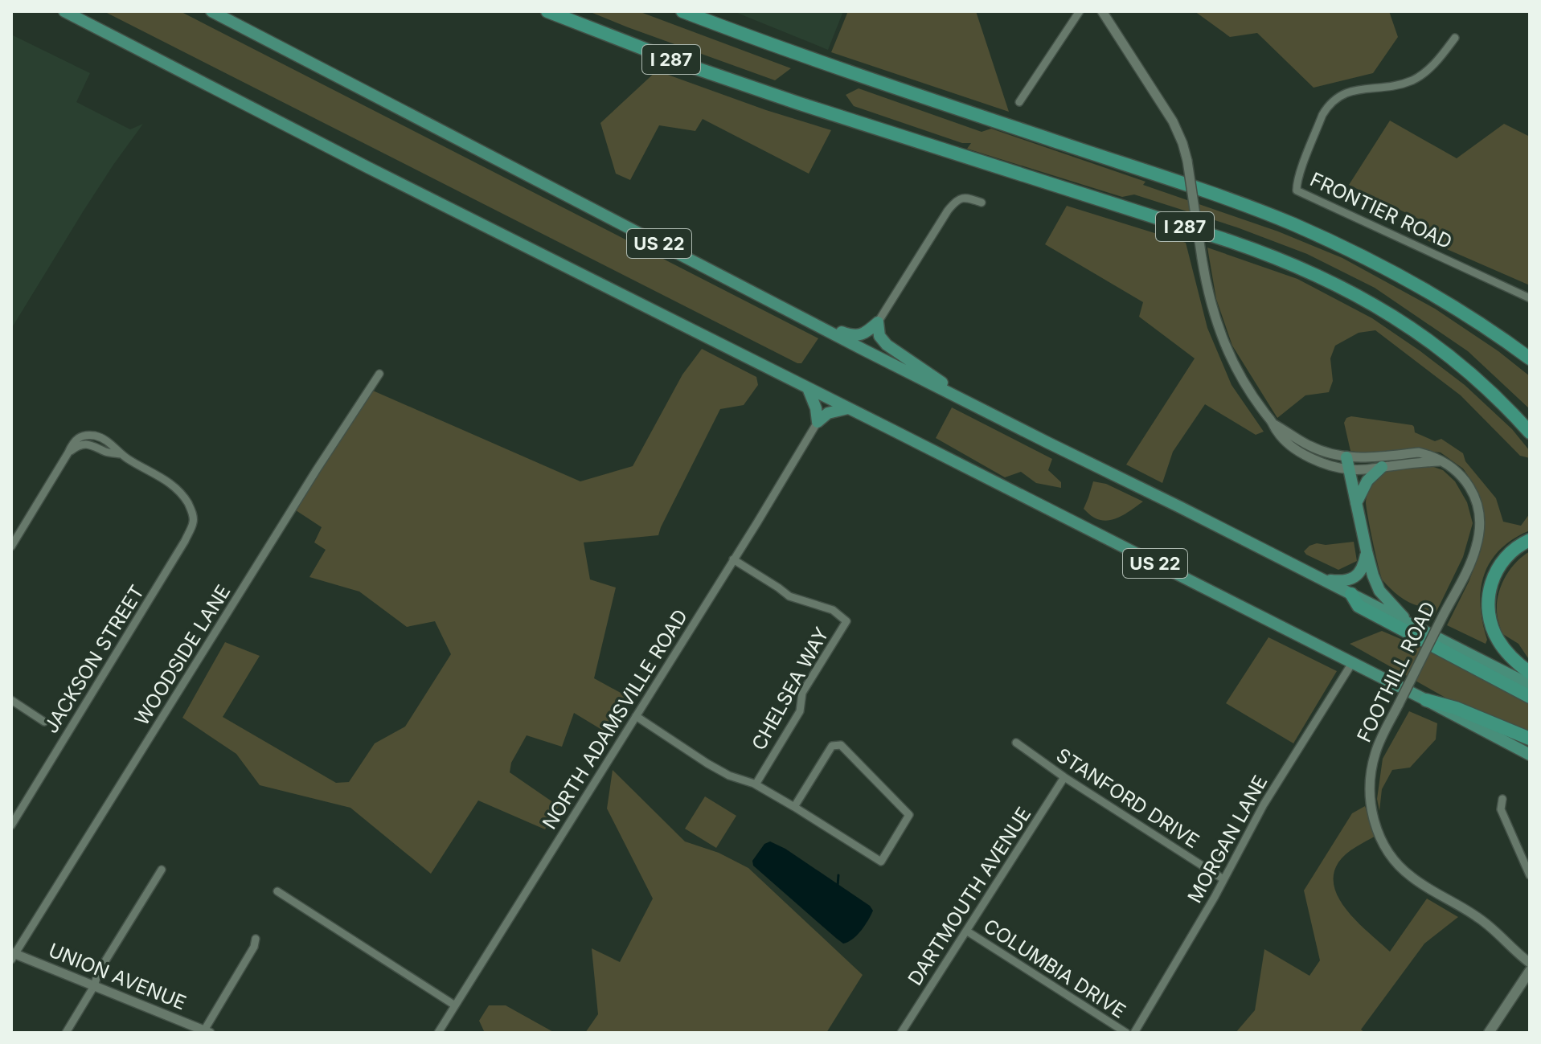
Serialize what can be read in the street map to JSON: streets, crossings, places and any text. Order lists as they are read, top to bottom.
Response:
{
  "streets": {
    "highway": ["I 287", "US 22"],
    "street": [
      "FRONTIER ROAD",
      "WOODSIDE LANE",
      "JACKSON STREET",
      "FOOTHILL ROAD",
      "CHELSEA WAY",
      "NORTH ADAMSVILLE ROAD",
      "STANFORD DRIVE",
      "MORGAN LANE",
      "DARTMOUTH AVENUE",
      "COLUMBIA DRIVE",
      "UNION AVENUE"
    ]
  },
  "crossings": [
    ["US 22", "MORGAN LANE"],
    ["WOODSIDE LANE", "UNION AVENUE"],
    ["CHELSEA WAY", "NORTH ADAMSVILLE ROAD"],
    ["STANFORD DRIVE", "MORGAN LANE"],
    ["STANFORD DRIVE", "DARTMOUTH AVENUE"],
    ["DARTMOUTH AVENUE", "COLUMBIA DRIVE"]
  ]
}
